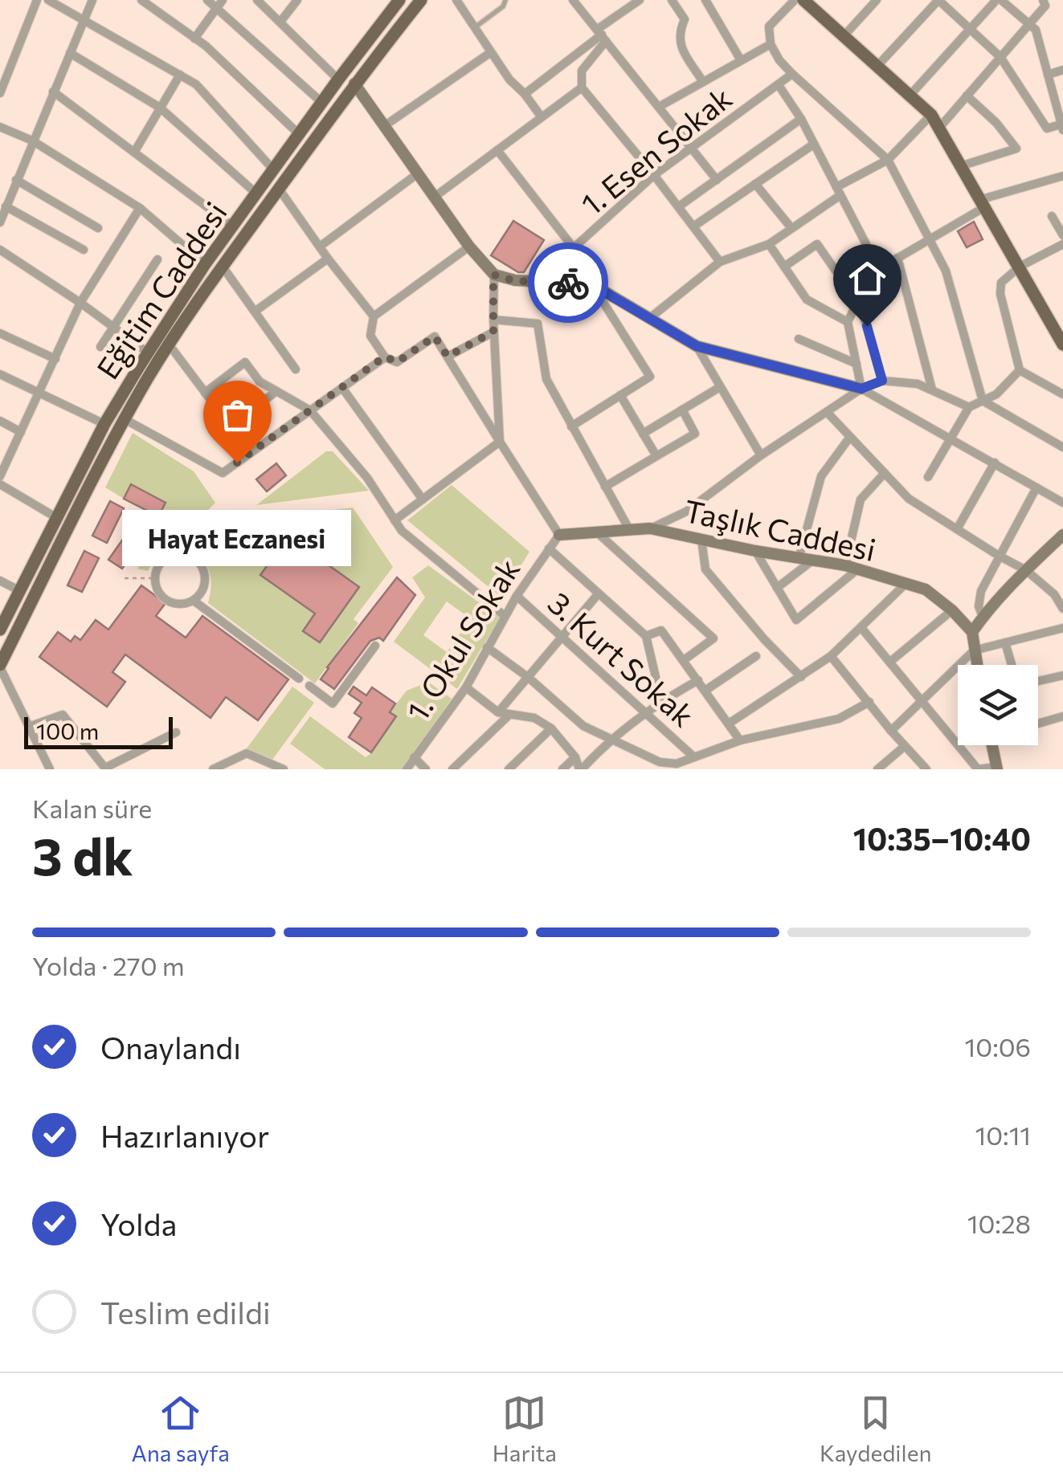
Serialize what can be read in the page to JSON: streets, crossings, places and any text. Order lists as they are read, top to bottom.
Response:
{
  "streets": {
    "main road": ["Eğitim Caddesi"],
    "street": [
      "1. Esen Sokak",
      "Taşlık Caddesi",
      "1. Okul Sokak",
      "3. Kurt Sokak"
    ]
  },
  "crossings": [
    ["Taşlık Caddesi", "1. Okul Sokak"],
    ["1. Okul Sokak", "3. Kurt Sokak"]
  ],
  "places": ["Hayat Eczanesi"],
  "scale_bar": "100 m",
  "page": {
    "bubble": "Hayat Eczanesi",
    "scale": "100 m",
    "heading": ["3 dk", "Kalan süre", "10:35–10:40"],
    "bar": "Yolda · 270 m",
    "list": [
      ["Onaylandı", "10:06"],
      ["Hazırlanıyor", "10:11"],
      ["Yolda", "10:28"],
      "Teslim edildi"
    ],
    "tabs": ["Ana sayfa", "Harita", "Kaydedilen"]
  }
}
